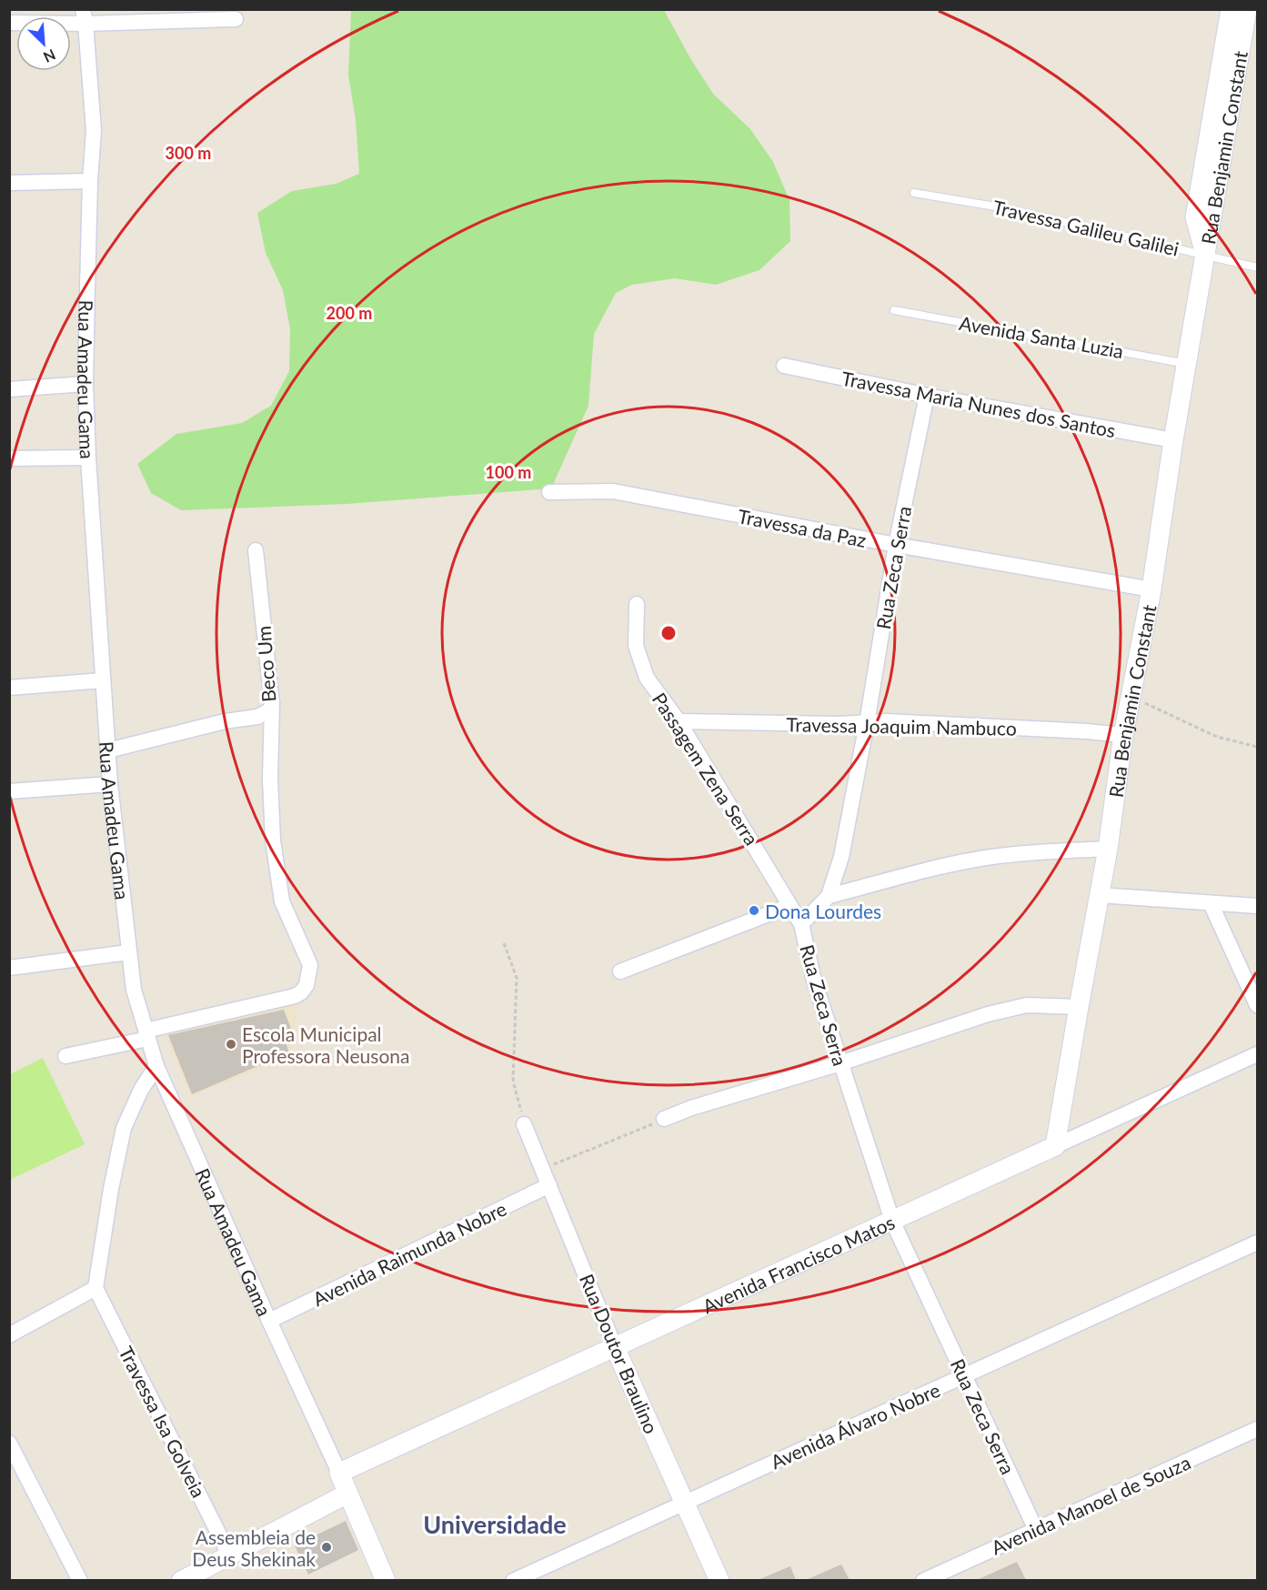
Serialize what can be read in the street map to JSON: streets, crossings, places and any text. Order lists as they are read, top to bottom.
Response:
{
  "streets": {
    "street": [
      "Rua Benjamin Constant",
      "Rua Amadeu Gama",
      "Travessa Maria Nunes dos Santos",
      "Travessa da Paz",
      "Rua Zeca Serra",
      "Beco Um",
      "Travessa Joaquim Nambuco",
      "Passagem Zena Serra",
      "Avenida Raimunda Nobre",
      "Avenida Francisco Matos",
      "Rua Doutor Braulino",
      "Travessa Isa Golveia",
      "Avenida Álvaro Nobre",
      "Avenida Manoel de Souza"
    ],
    "lane": ["Travessa Galileu Galilei", "Avenida Santa Luzia"]
  },
  "crossings": [
    ["Rua Benjamin Constant", "Travessa Galileu Galilei"],
    ["Rua Benjamin Constant", "Avenida Santa Luzia"],
    ["Rua Benjamin Constant", "Travessa Maria Nunes dos Santos"],
    ["Rua Benjamin Constant", "Travessa da Paz"],
    ["Rua Benjamin Constant", "Travessa Joaquim Nambuco"],
    ["Rua Benjamin Constant", "Avenida Francisco Matos"],
    ["Rua Amadeu Gama", "Beco Um"],
    ["Rua Amadeu Gama", "Avenida Raimunda Nobre"],
    ["Rua Amadeu Gama", "Avenida Francisco Matos"],
    ["Travessa Maria Nunes dos Santos", "Rua Zeca Serra"],
    ["Travessa da Paz", "Rua Zeca Serra"],
    ["Rua Zeca Serra", "Travessa Joaquim Nambuco"],
    ["Rua Zeca Serra", "Passagem Zena Serra"],
    ["Rua Zeca Serra", "Avenida Francisco Matos"],
    ["Rua Zeca Serra", "Avenida Álvaro Nobre"],
    ["Rua Zeca Serra", "Avenida Manoel de Souza"],
    ["Travessa Joaquim Nambuco", "Passagem Zena Serra"],
    ["Avenida Raimunda Nobre", "Rua Doutor Braulino"],
    ["Avenida Francisco Matos", "Rua Doutor Braulino"],
    ["Rua Doutor Braulino", "Avenida Álvaro Nobre"]
  ],
  "districts": ["Universidade"],
  "places": ["Dona Lourdes", "Escola Municipal Professora Neusona", "Assembleia de Deus Shekinak"],
  "north": "bottom right",
  "rings": ["300 m", "200 m", "100 m"]
}
